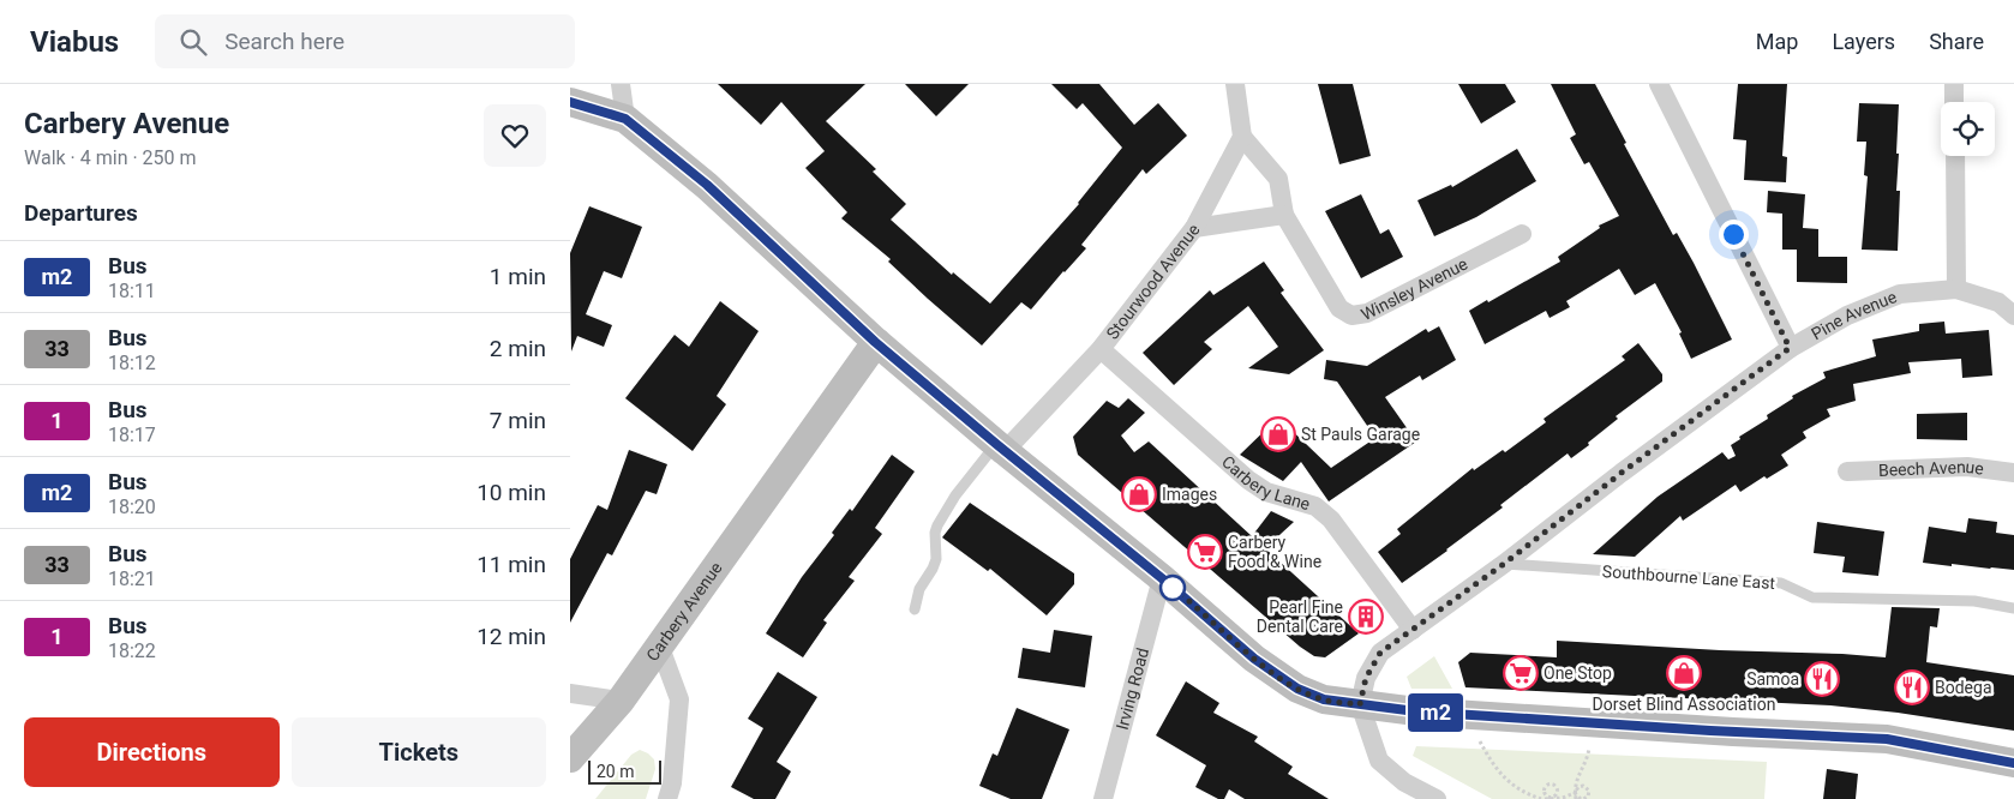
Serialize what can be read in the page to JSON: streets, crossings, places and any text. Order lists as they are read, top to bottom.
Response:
{
  "streets": {
    "main road": ["Carbery Avenue"],
    "street": [
      "Stourwood Avenue",
      "Winsley Avenue",
      "Pine Avenue",
      "Beech Avenue",
      "Carbery Lane",
      "Irving Road"
    ],
    "lane": ["Southbourne Lane East"]
  },
  "crossings": [
    ["Stourwood Avenue", "Winsley Avenue"],
    ["Stourwood Avenue", "Carbery Lane"],
    ["Pine Avenue", "Carbery Lane"],
    ["Pine Avenue", "Southbourne Lane East"]
  ],
  "places": {
    "shop": ["St Pauls Garage", "Images", "Dorset Blind Association"],
    "supermarket": ["Carbery Food & Wine", "One Stop"],
    "building": ["Pearl Fine Dental Care"],
    "restaurant": ["Samoa", "Bodega"]
  },
  "lines": ["bus line m2"],
  "scale_bar": "20 m",
  "page": {
    "header": "Viabus",
    "search": "Search here",
    "nav": ["Map", "Layers", "Share"],
    "heading": [
      ["Carbery Avenue", "Walk · 4 min · 250 m"],
      "Departures"
    ],
    "on_map": "m2",
    "list": [
      {
        "mark": "m2",
        "name": "Bus",
        "note": "18:11",
        "value": "1 min"
      },
      {
        "mark": "33",
        "name": "Bus",
        "note": "18:12",
        "value": "2 min"
      },
      {
        "mark": "1",
        "name": "Bus",
        "note": "18:17",
        "value": "7 min"
      },
      {
        "mark": "m2",
        "name": "Bus",
        "note": "18:20",
        "value": "10 min"
      },
      {
        "mark": "33",
        "name": "Bus",
        "note": "18:21",
        "value": "11 min"
      },
      {
        "mark": "1",
        "name": "Bus",
        "note": "18:22",
        "value": "12 min"
      }
    ],
    "buttons": ["Directions", "Tickets"],
    "scale": "20 m"
  }
}
